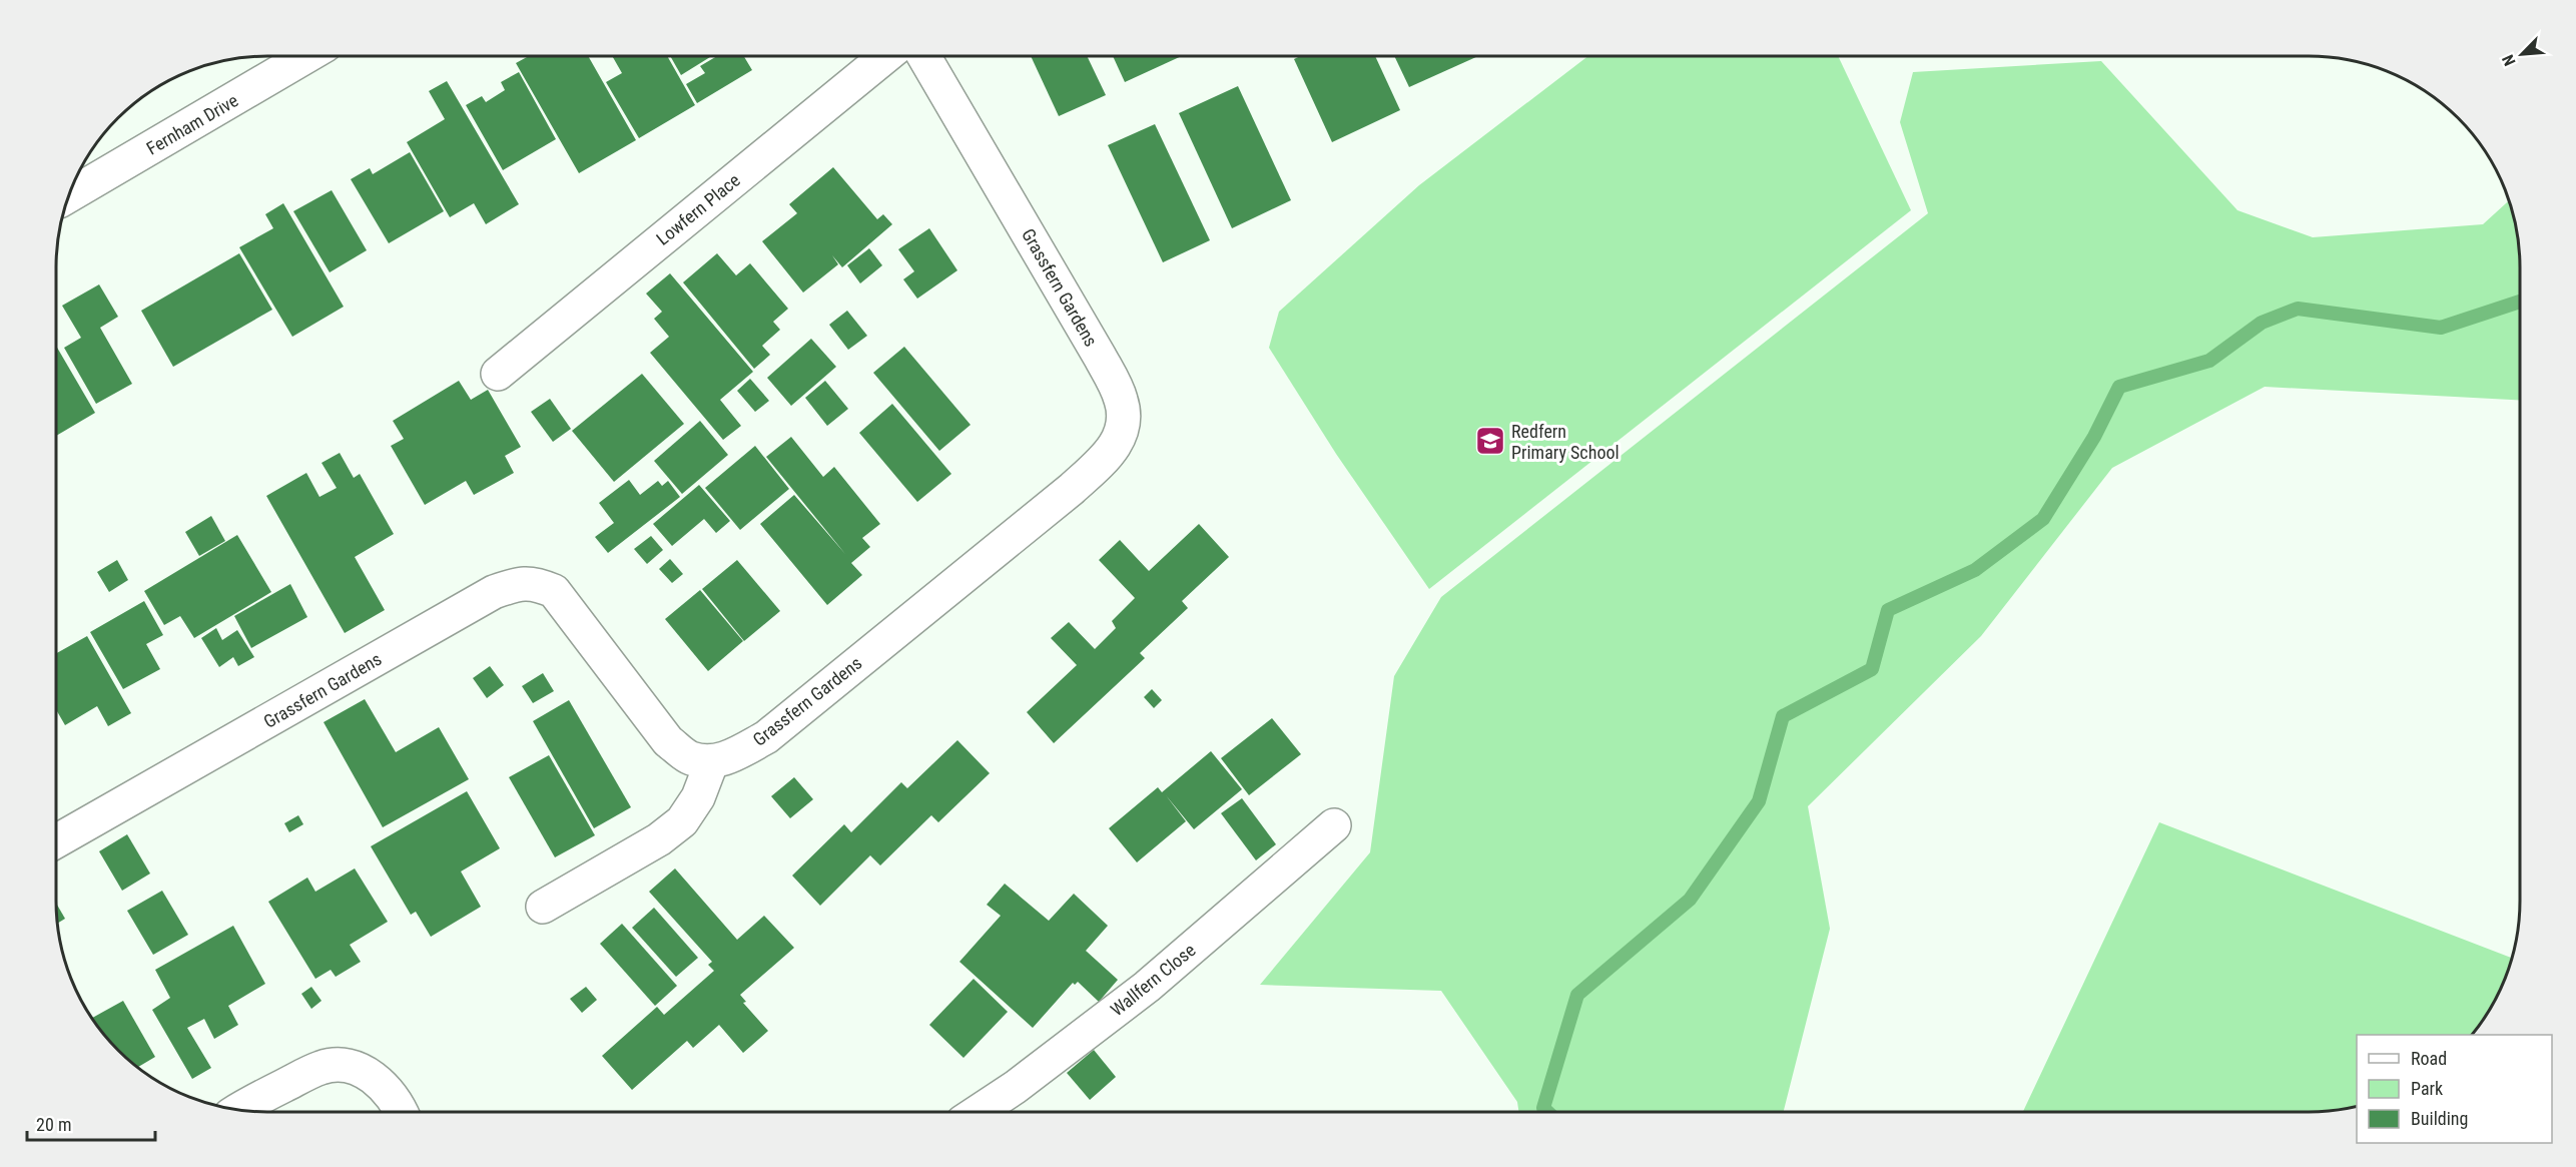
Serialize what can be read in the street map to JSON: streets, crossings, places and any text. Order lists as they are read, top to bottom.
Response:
{
  "streets": {
    "street": [
      "Fernham Drive",
      "Lowfern Place",
      "Grassfern Gardens",
      "Wallfern Close"
    ]
  },
  "places": {
    "school or university": ["Redfern Primary School"]
  },
  "legend": ["Road", "Park", "Building"],
  "scale_bar": "20 m",
  "north": "bottom left"
}
